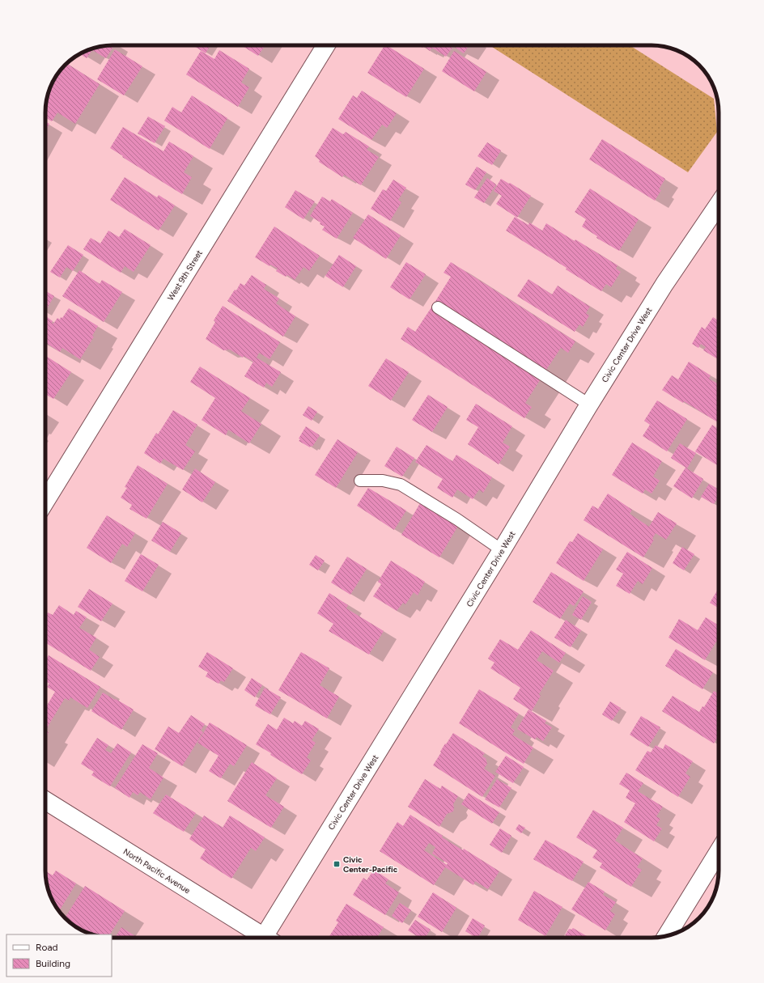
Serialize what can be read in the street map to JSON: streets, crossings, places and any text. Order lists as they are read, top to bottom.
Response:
{
  "streets": {
    "street": ["West 9th Street", "Civic Center Drive West", "North Pacific Avenue"]
  },
  "places": {
    "transit": ["Civic Center-Pacific"]
  },
  "legend": ["Road", "Building"]
}
